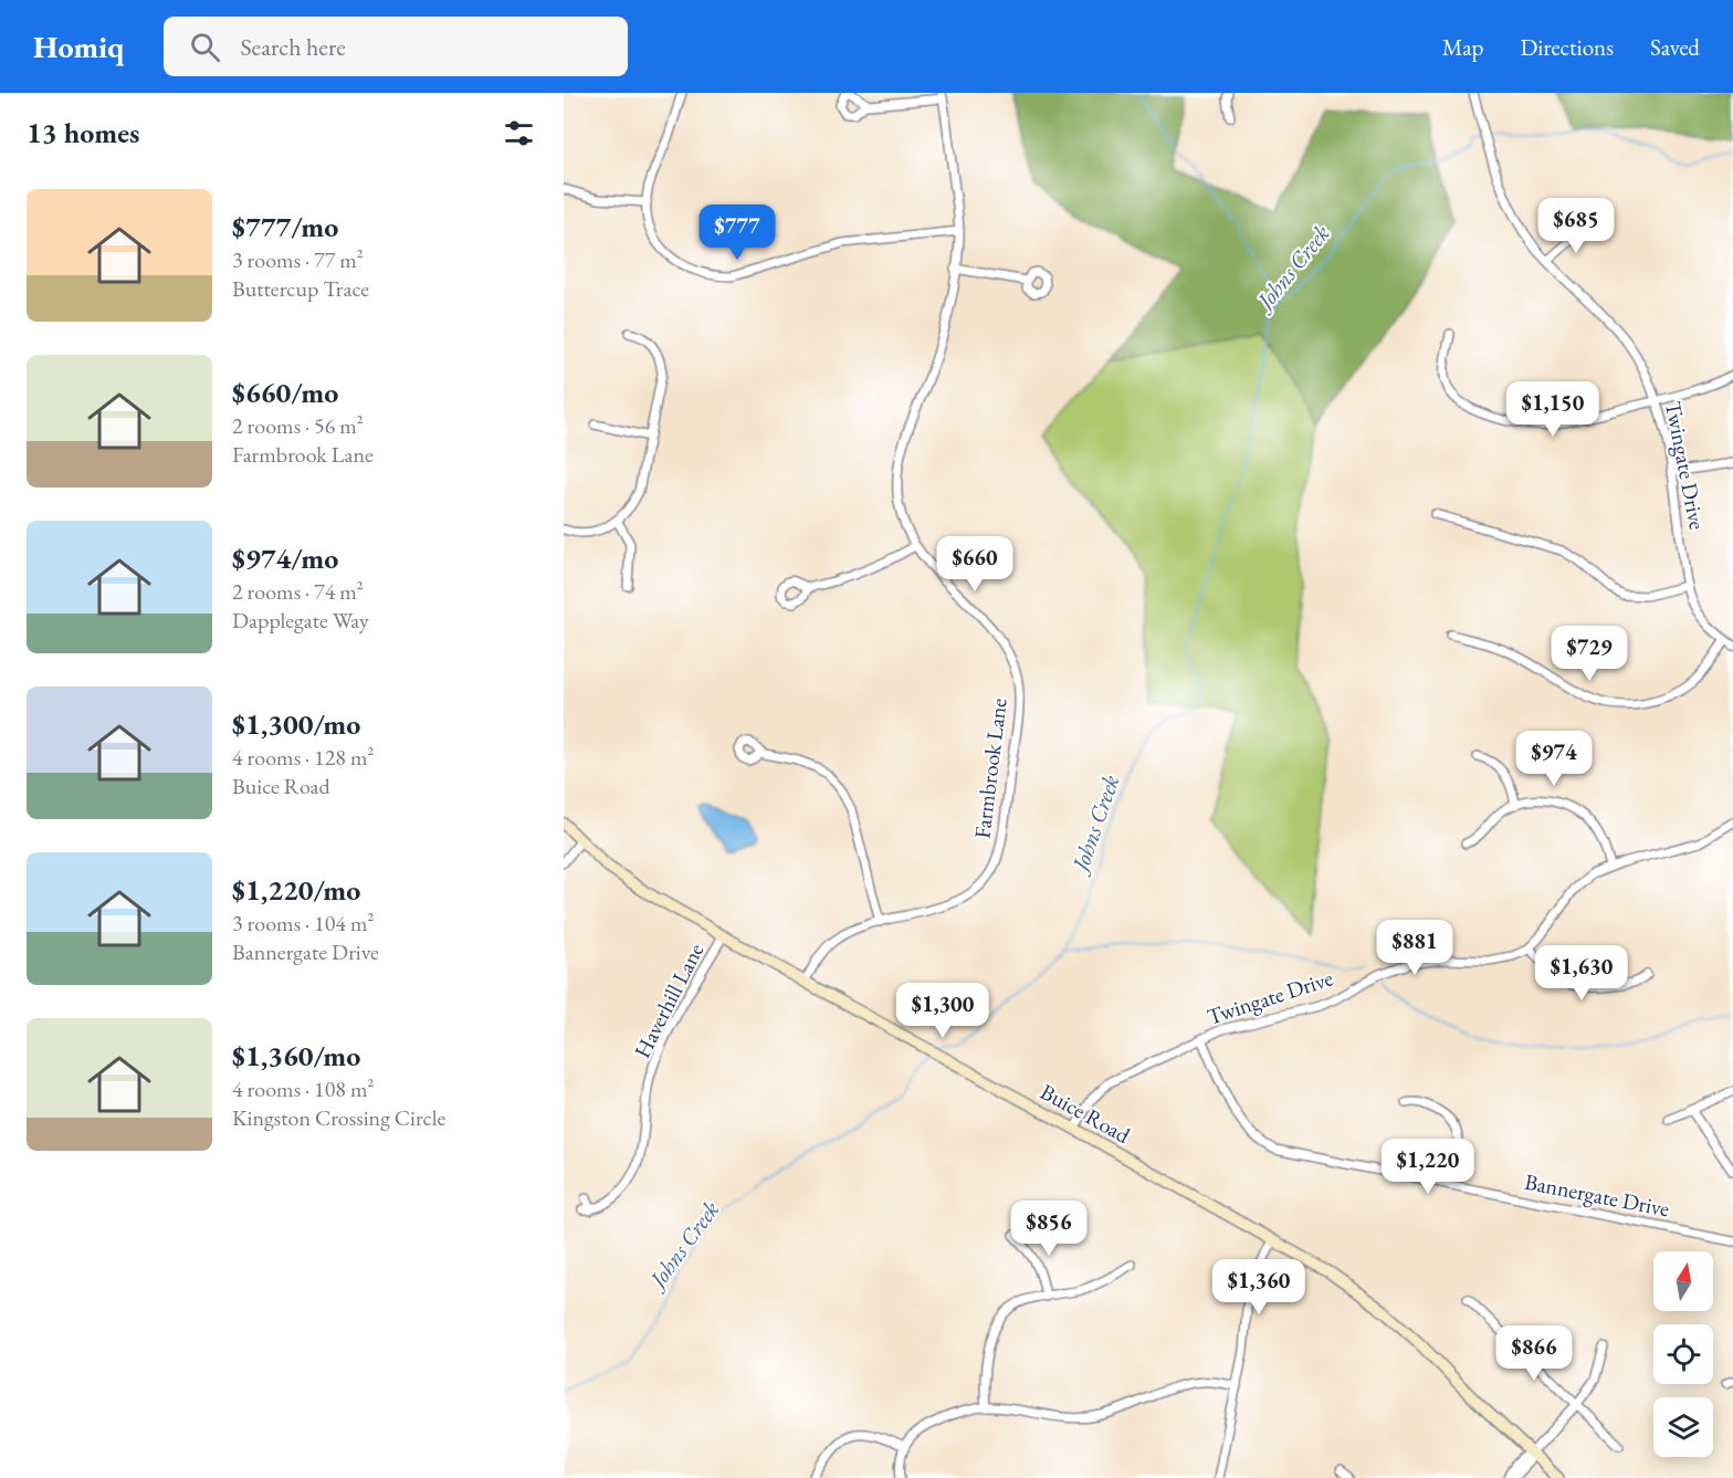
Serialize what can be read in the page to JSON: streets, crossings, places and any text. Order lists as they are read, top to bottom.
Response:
{
  "streets": {
    "street": [
      "Twingate Drive",
      "Farmbrook Lane",
      "Haverhill Lane",
      "Buice Road",
      "Bannergate Drive"
    ]
  },
  "crossings": [
    ["Twingate Drive", "Buice Road"],
    ["Twingate Drive", "Bannergate Drive"],
    ["Farmbrook Lane", "Buice Road"],
    ["Haverhill Lane", "Buice Road"]
  ],
  "water": ["Johns Creek"],
  "north": "top",
  "page": {
    "header": "Homiq",
    "search": "Search here",
    "nav": ["Map", "Directions", "Saved"],
    "heading": "13 homes",
    "list": [
      {
        "name": "$777/mo",
        "note": "3 rooms · 77 m² · Buttercup Trace"
      },
      {
        "name": "$660/mo",
        "note": "2 rooms · 56 m² · Farmbrook Lane"
      },
      {
        "name": "$974/mo",
        "note": "2 rooms · 74 m² · Dapplegate Way"
      },
      {
        "name": "$1,300/mo",
        "note": "4 rooms · 128 m² · Buice Road"
      },
      {
        "name": "$1,220/mo",
        "note": "3 rooms · 104 m² · Bannergate Drive"
      },
      {
        "name": "$1,360/mo",
        "note": "4 rooms · 108 m² · Kingston Crossing Circle"
      }
    ],
    "price": [
      "$685",
      "$777",
      "$1,150",
      "$660",
      "$729",
      "$974",
      "$881",
      "$1,630",
      "$1,300",
      "$1,220",
      "$856",
      "$1,360",
      "$866"
    ]
  }
}
